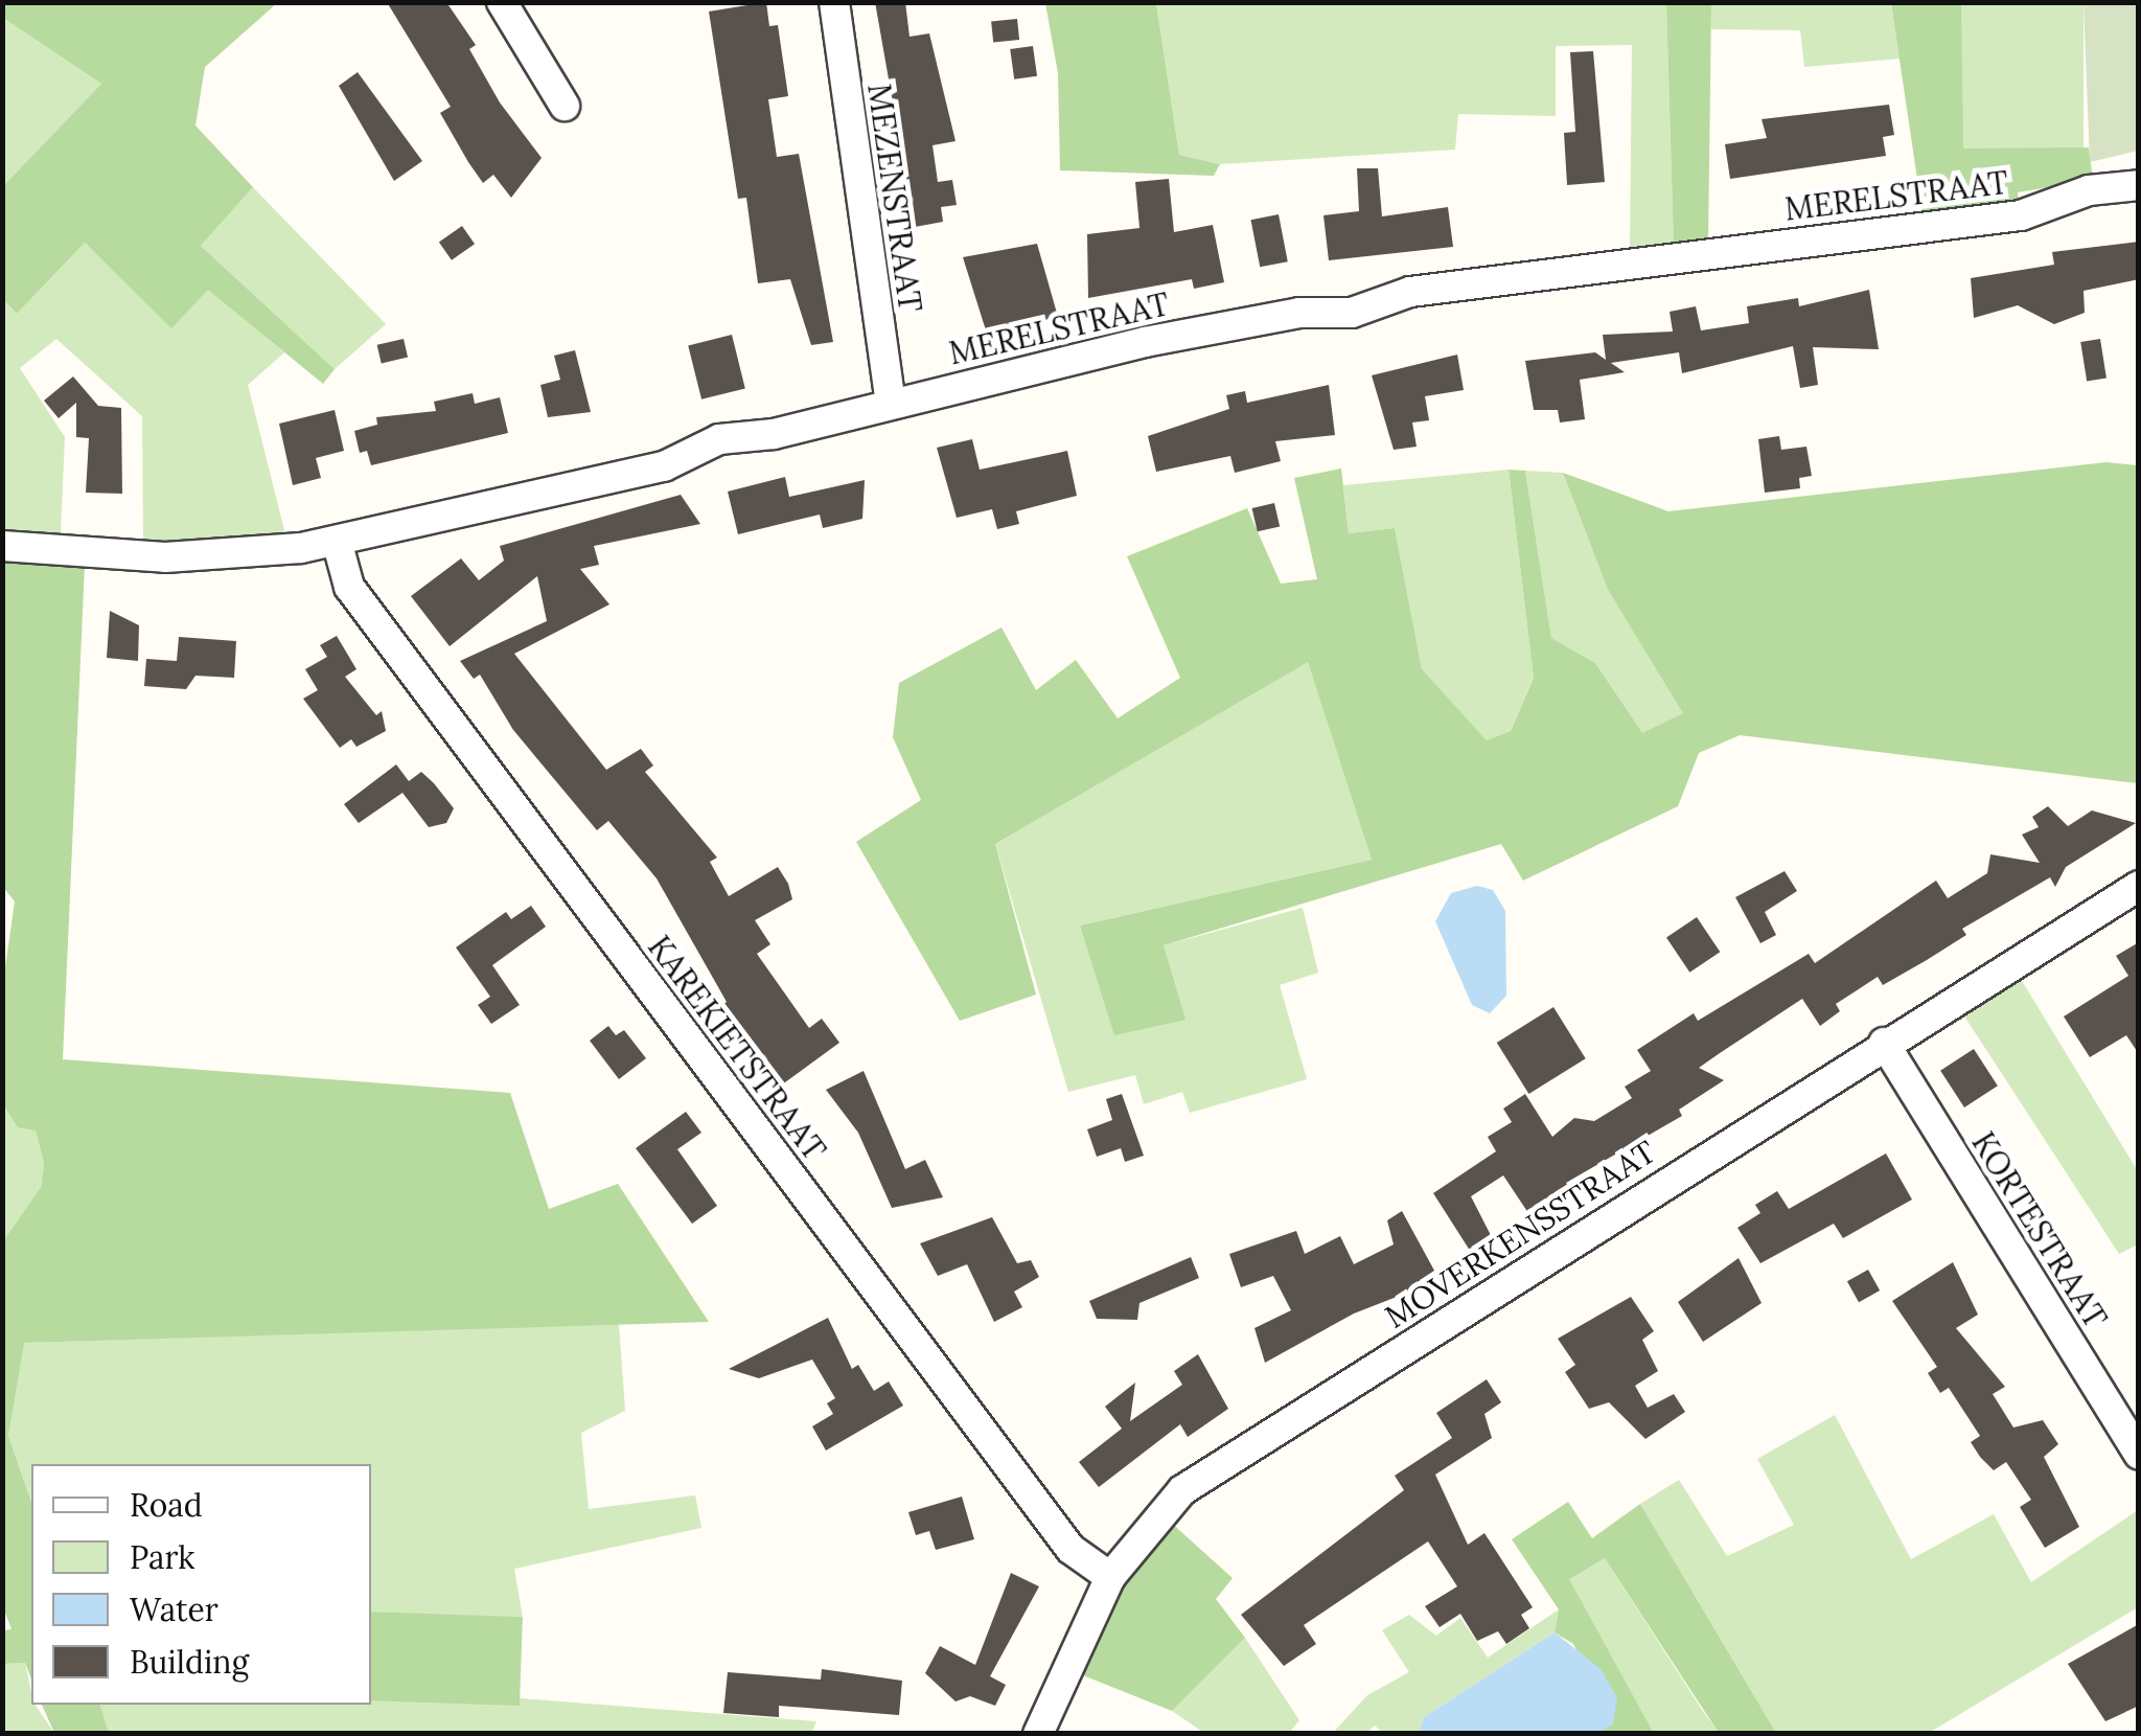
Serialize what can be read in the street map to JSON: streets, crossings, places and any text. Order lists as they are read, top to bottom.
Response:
{
  "streets": {
    "street": [
      "MERELSTRAAT",
      "MEZENSTRAAT",
      "KAREKIETSTRAAT",
      "KORTESTRAAT",
      "MOVERKENSSTRAAT"
    ]
  },
  "crossings": [
    ["MERELSTRAAT", "MEZENSTRAAT"],
    ["MERELSTRAAT", "KAREKIETSTRAAT"],
    ["KAREKIETSTRAAT", "MOVERKENSSTRAAT"],
    ["KORTESTRAAT", "MOVERKENSSTRAAT"]
  ],
  "legend": [
    "Road",
    "Park",
    "Water",
    "Building"
  ]
}
